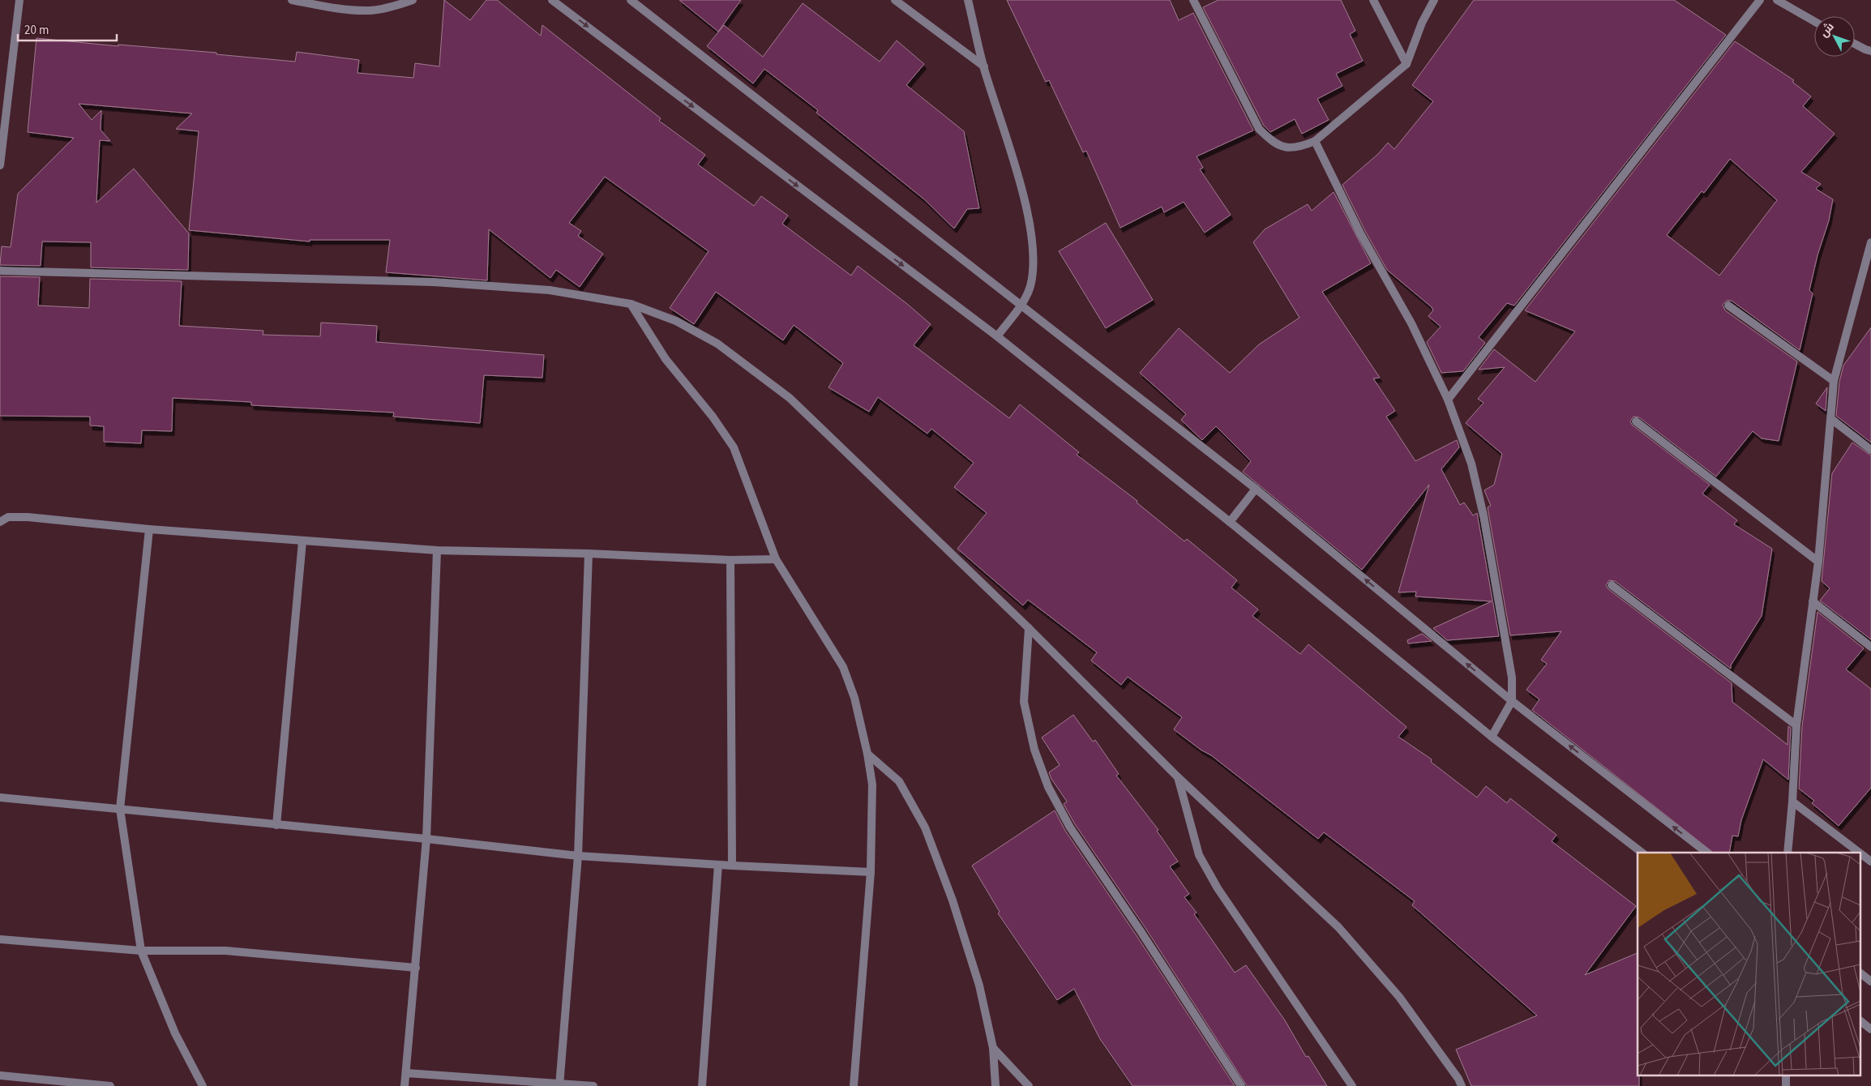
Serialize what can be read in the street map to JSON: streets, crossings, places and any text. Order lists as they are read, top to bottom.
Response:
{
  "scale_bar": "20 m",
  "north": "top left"
}
